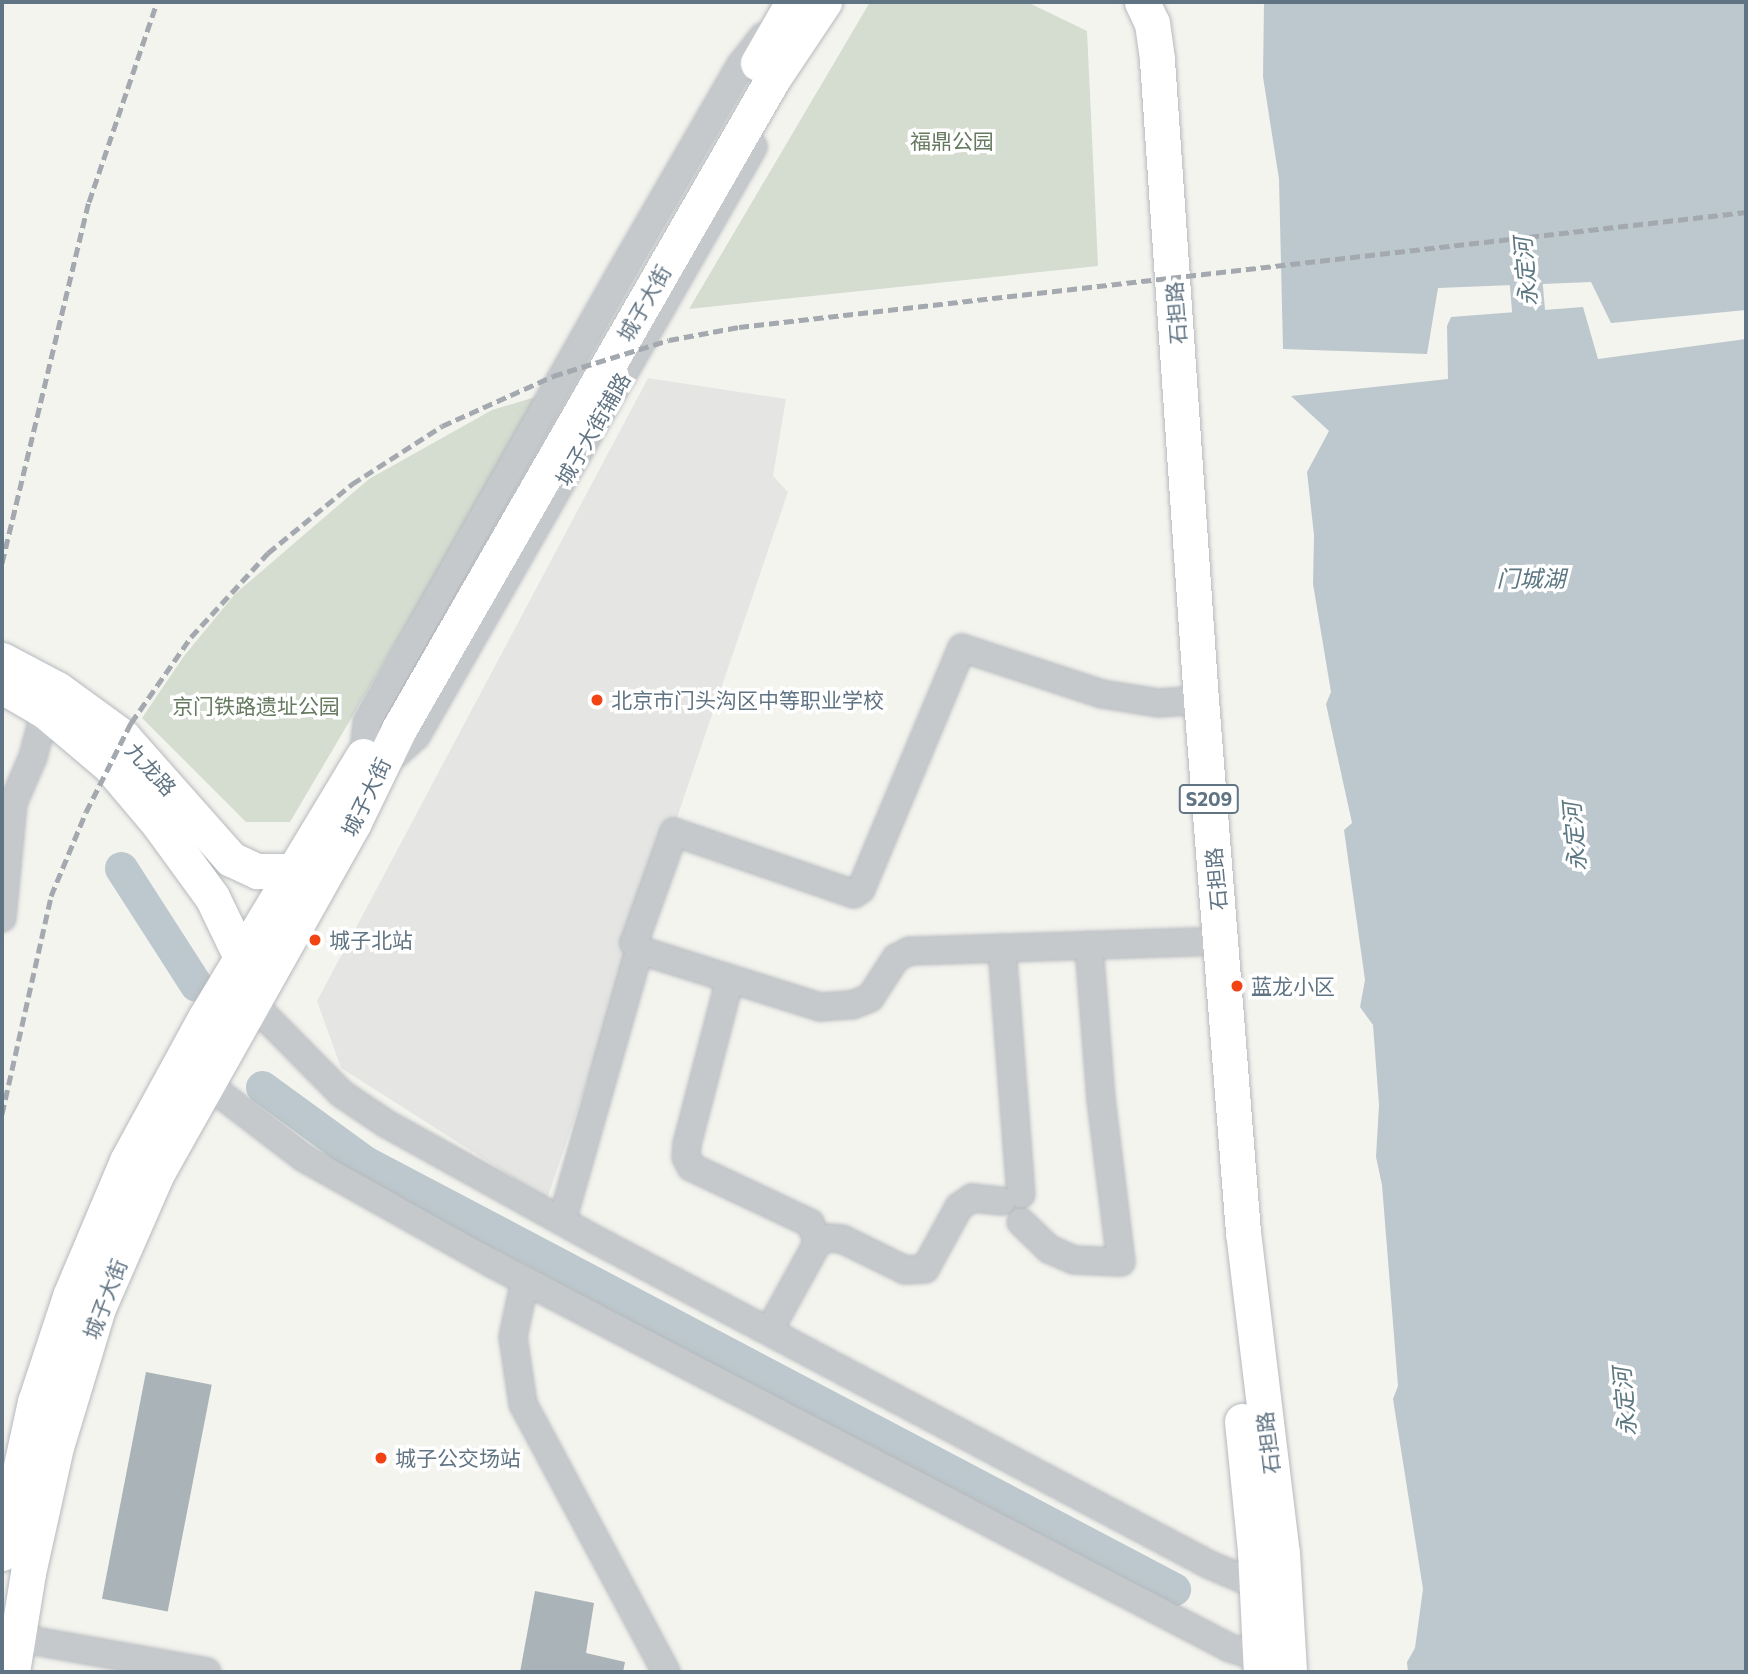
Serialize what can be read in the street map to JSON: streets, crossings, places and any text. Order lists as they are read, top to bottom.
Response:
{
  "streets": {
    "main road": [
      "城子大街",
      "石担路",
      "九龙路",
      "S209"
    ]
  },
  "crossings": [
    ["城子大街", "九龙路"]
  ],
  "water": ["永定河", "门城湖"],
  "parks": ["福鼎公园", "京门铁路遗址公园"],
  "places": [
    "北京市门头沟区中等职业学校",
    "城子北站",
    "蓝龙小区",
    "城子公交场站"
  ]
}
